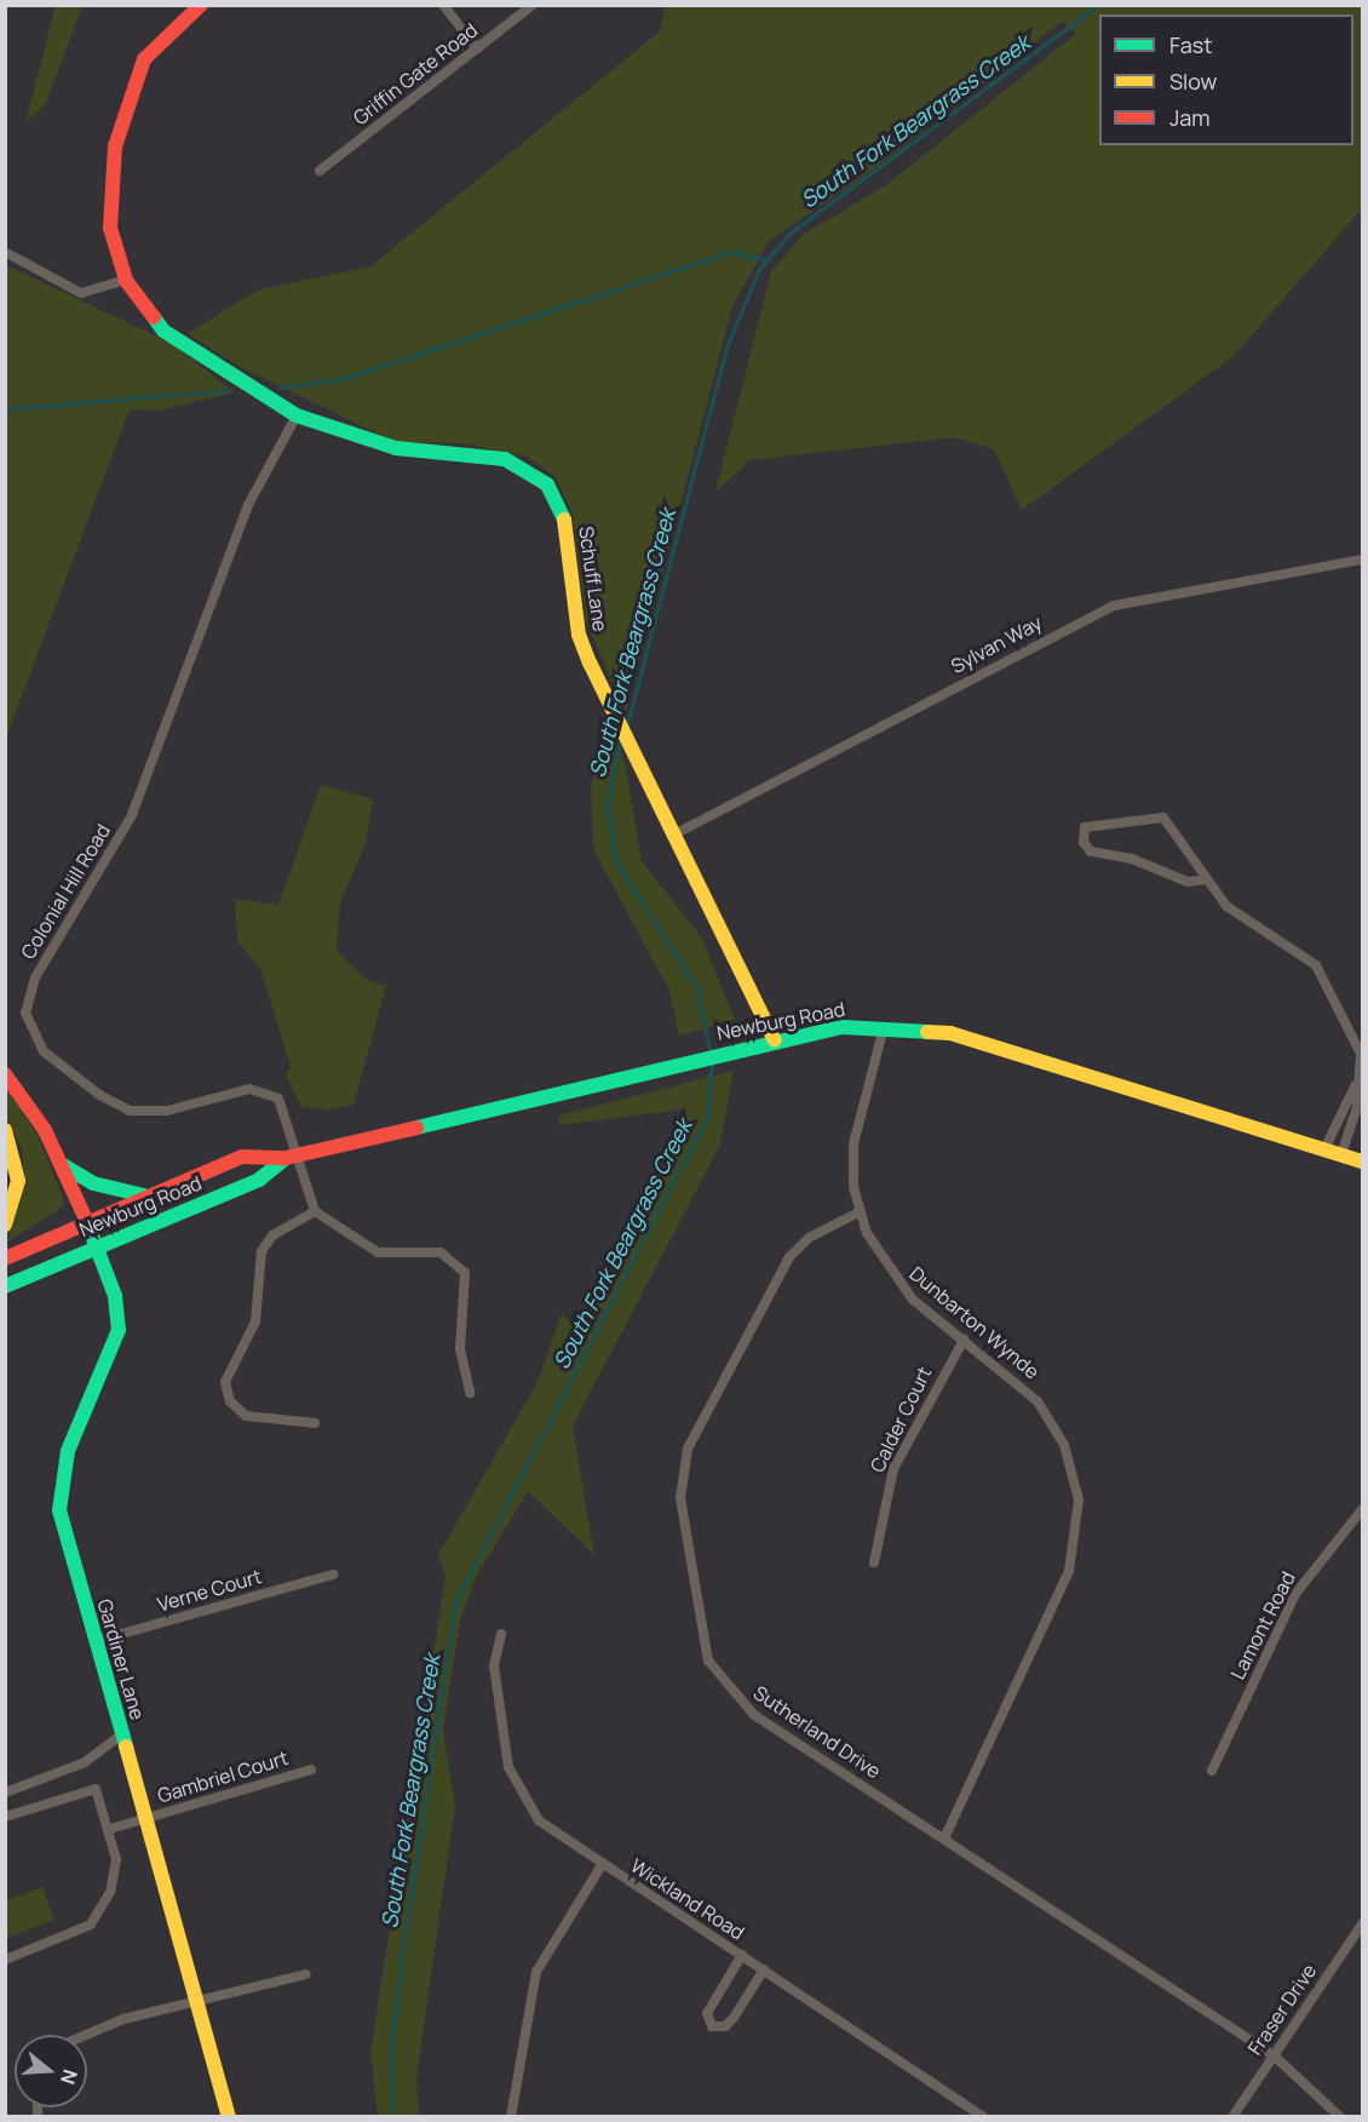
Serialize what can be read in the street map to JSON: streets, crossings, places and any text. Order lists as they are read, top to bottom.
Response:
{
  "streets": {
    "main road": ["Schuff Lane", "Newburg Road", "Gardiner Lane"],
    "street": [
      "Griffin Gate Road",
      "Sylvan Way",
      "Colonial Hill Road",
      "Dunbarton Wynde",
      "Calder Court",
      "Verne Court",
      "Lamont Road",
      "Sutherland Drive",
      "Gambriel Court",
      "Wickland Road",
      "Fraser Drive"
    ]
  },
  "crossings": [
    ["Schuff Lane", "Sylvan Way"],
    ["Schuff Lane", "Colonial Hill Road"],
    ["Schuff Lane", "Newburg Road"],
    ["Colonial Hill Road", "Newburg Road"],
    ["Newburg Road", "Dunbarton Wynde"],
    ["Newburg Road", "Gardiner Lane"],
    ["Dunbarton Wynde", "Calder Court"],
    ["Dunbarton Wynde", "Sutherland Drive"],
    ["Verne Court", "Gardiner Lane"],
    ["Gardiner Lane", "Gambriel Court"],
    ["Sutherland Drive", "Fraser Drive"]
  ],
  "water": ["South Fork Beargrass Creek"],
  "legend": ["Fast", "Slow", "Jam"],
  "north": "right"
}
